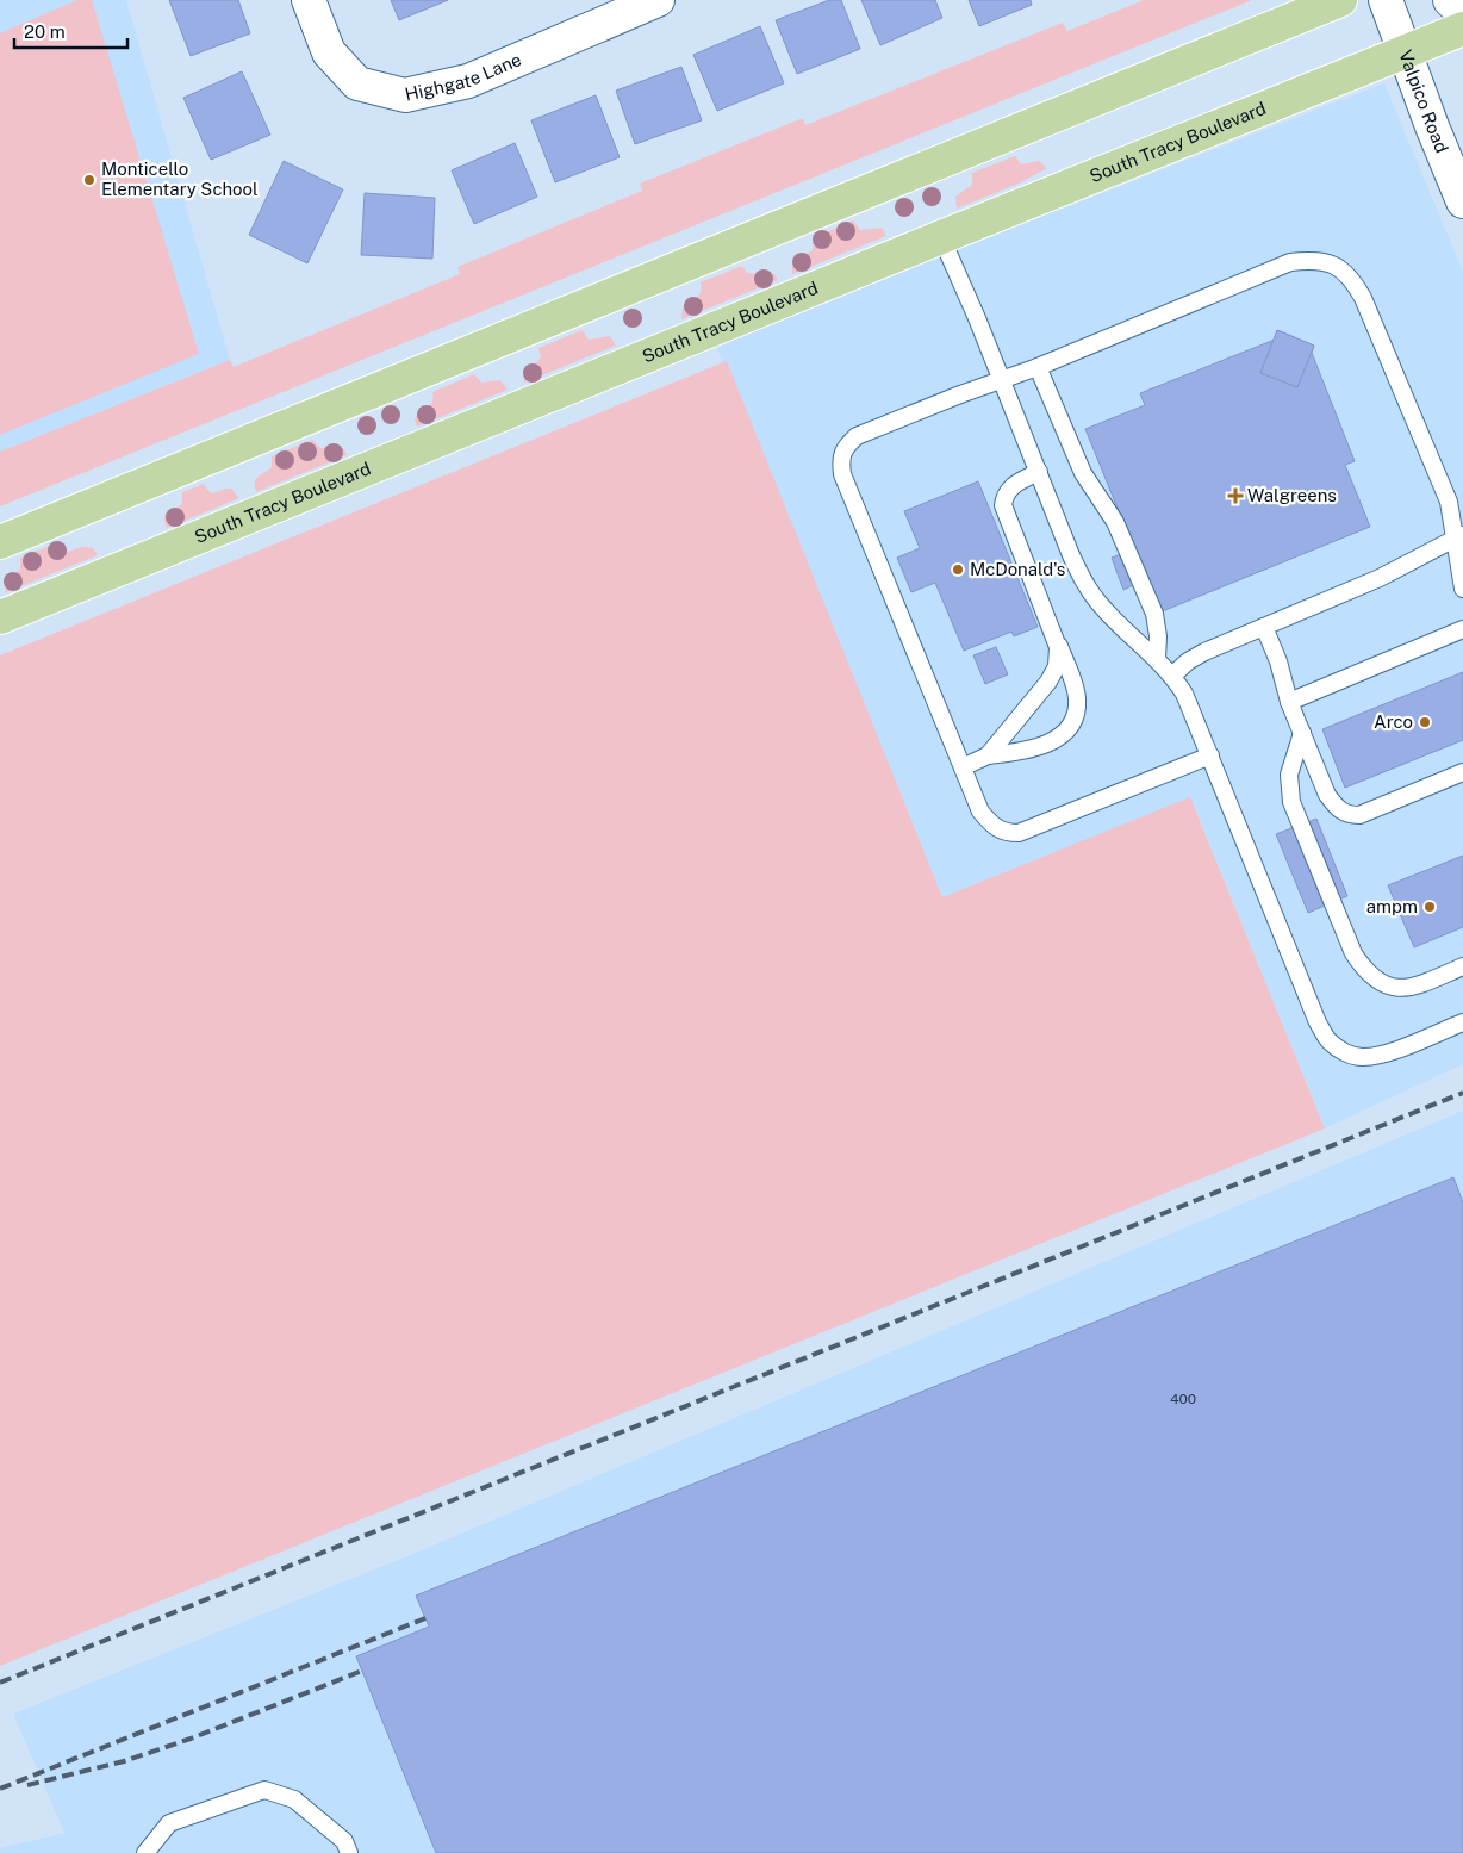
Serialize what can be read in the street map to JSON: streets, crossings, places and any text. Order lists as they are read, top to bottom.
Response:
{
  "streets": {
    "main road": ["South Tracy Boulevard"],
    "street": ["Highgate Lane", "Valpico Road"]
  },
  "crossings": [
    ["Valpico Road", "South Tracy Boulevard"]
  ],
  "places": {
    "other": [
      "Monticello Elementary School",
      "McDonald's",
      "Arco",
      "ampm"
    ],
    "health": ["Walgreens"]
  },
  "house_numbers": ["400"],
  "scale_bar": "20 m"
}
